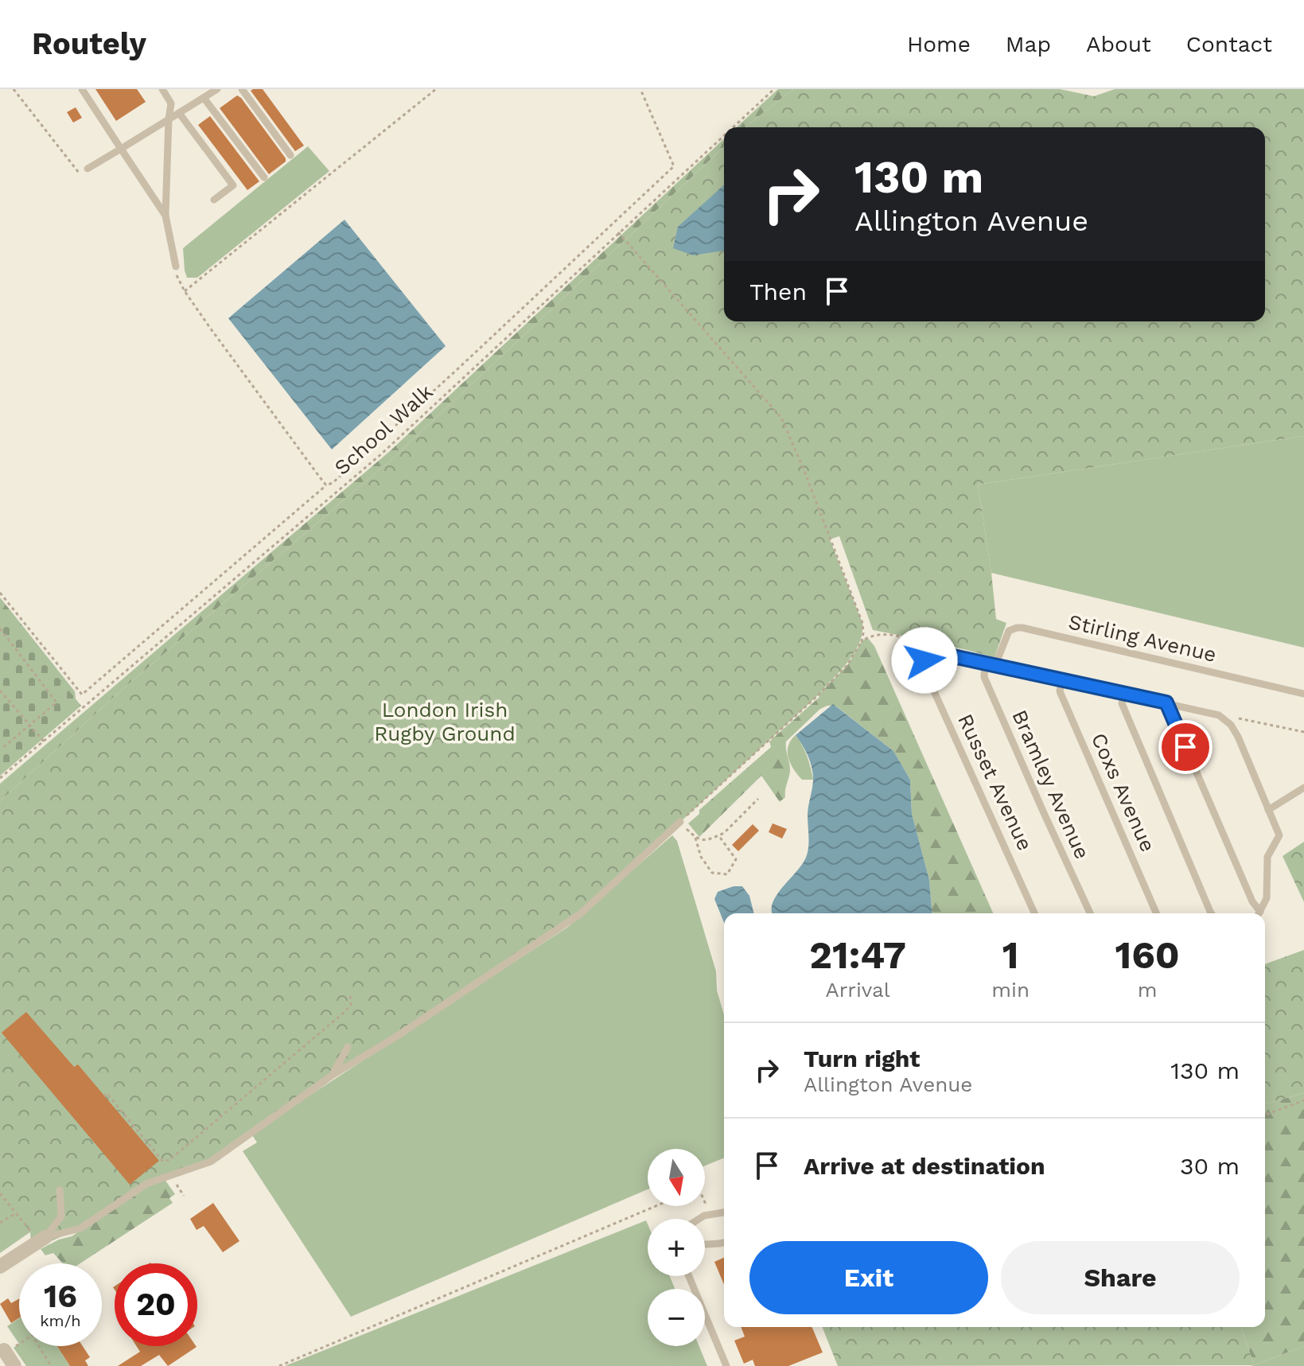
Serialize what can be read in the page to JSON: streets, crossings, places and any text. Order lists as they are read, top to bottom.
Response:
{
  "streets": {
    "lane": [
      "Stirling Avenue",
      "Russet Avenue",
      "Bramley Avenue",
      "Coxs Avenue"
    ],
    "path": ["School Walk"]
  },
  "parks": ["London Irish Rugby Ground"],
  "north": "bottom",
  "page": {
    "header": "Routely",
    "nav": [
      "Home",
      "Map",
      "About",
      "Contact"
    ],
    "turn": ["130 m", "Allington Avenue"],
    "then": "Then",
    "eta": [
      "21:47",
      "Arrival",
      "1",
      "min",
      "160",
      "m"
    ],
    "list": [
      {
        "name": "Turn right",
        "note": "Allington Avenue",
        "value": "130 m"
      },
      {
        "name": "Arrive at destination",
        "value": "30 m"
      }
    ],
    "map_buttons": ["+", "−"],
    "buttons": ["Exit", "Share"],
    "speed": "16 km/h",
    "limit": "20"
  }
}
